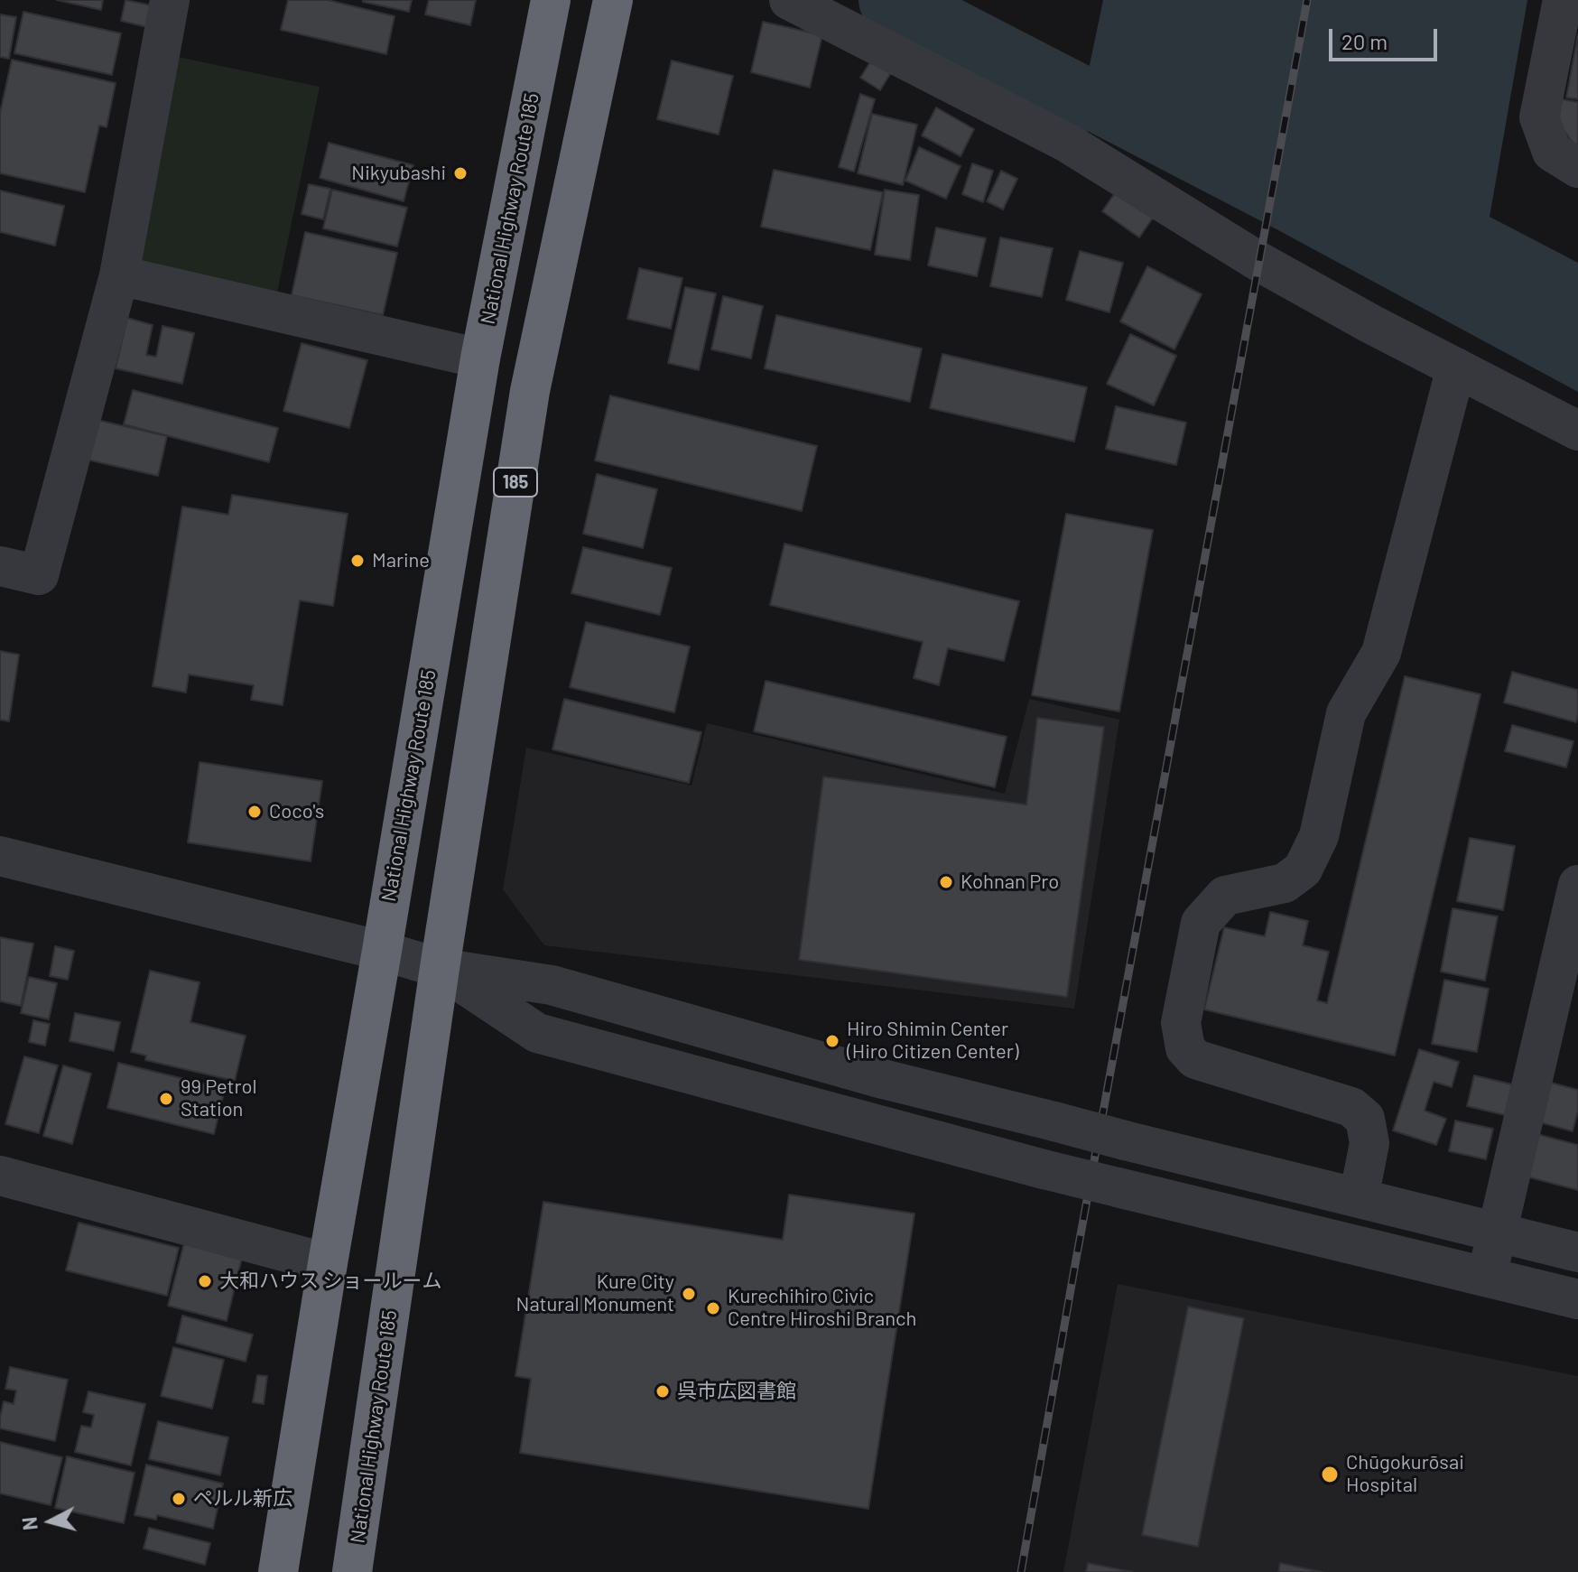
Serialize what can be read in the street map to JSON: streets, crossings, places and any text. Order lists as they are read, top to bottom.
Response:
{
  "streets": {
    "highway": ["National Highway Route 185", "185"]
  },
  "places": [
    "Nikyubashi",
    "Marine",
    "Coco's",
    "Kohnan Pro",
    "Hiro Shimin Center (Hiro Citizen Center)",
    "99 Petrol Station",
    "大和ハウス ショールーム",
    "Kure City Natural Monument",
    "Kurechihiro Civic Centre Hiroshi Branch",
    "呉市広図書館",
    "Chūgokurōsai Hospital",
    "ペルル新広"
  ],
  "scale_bar": "20 m",
  "north": "left"
}
